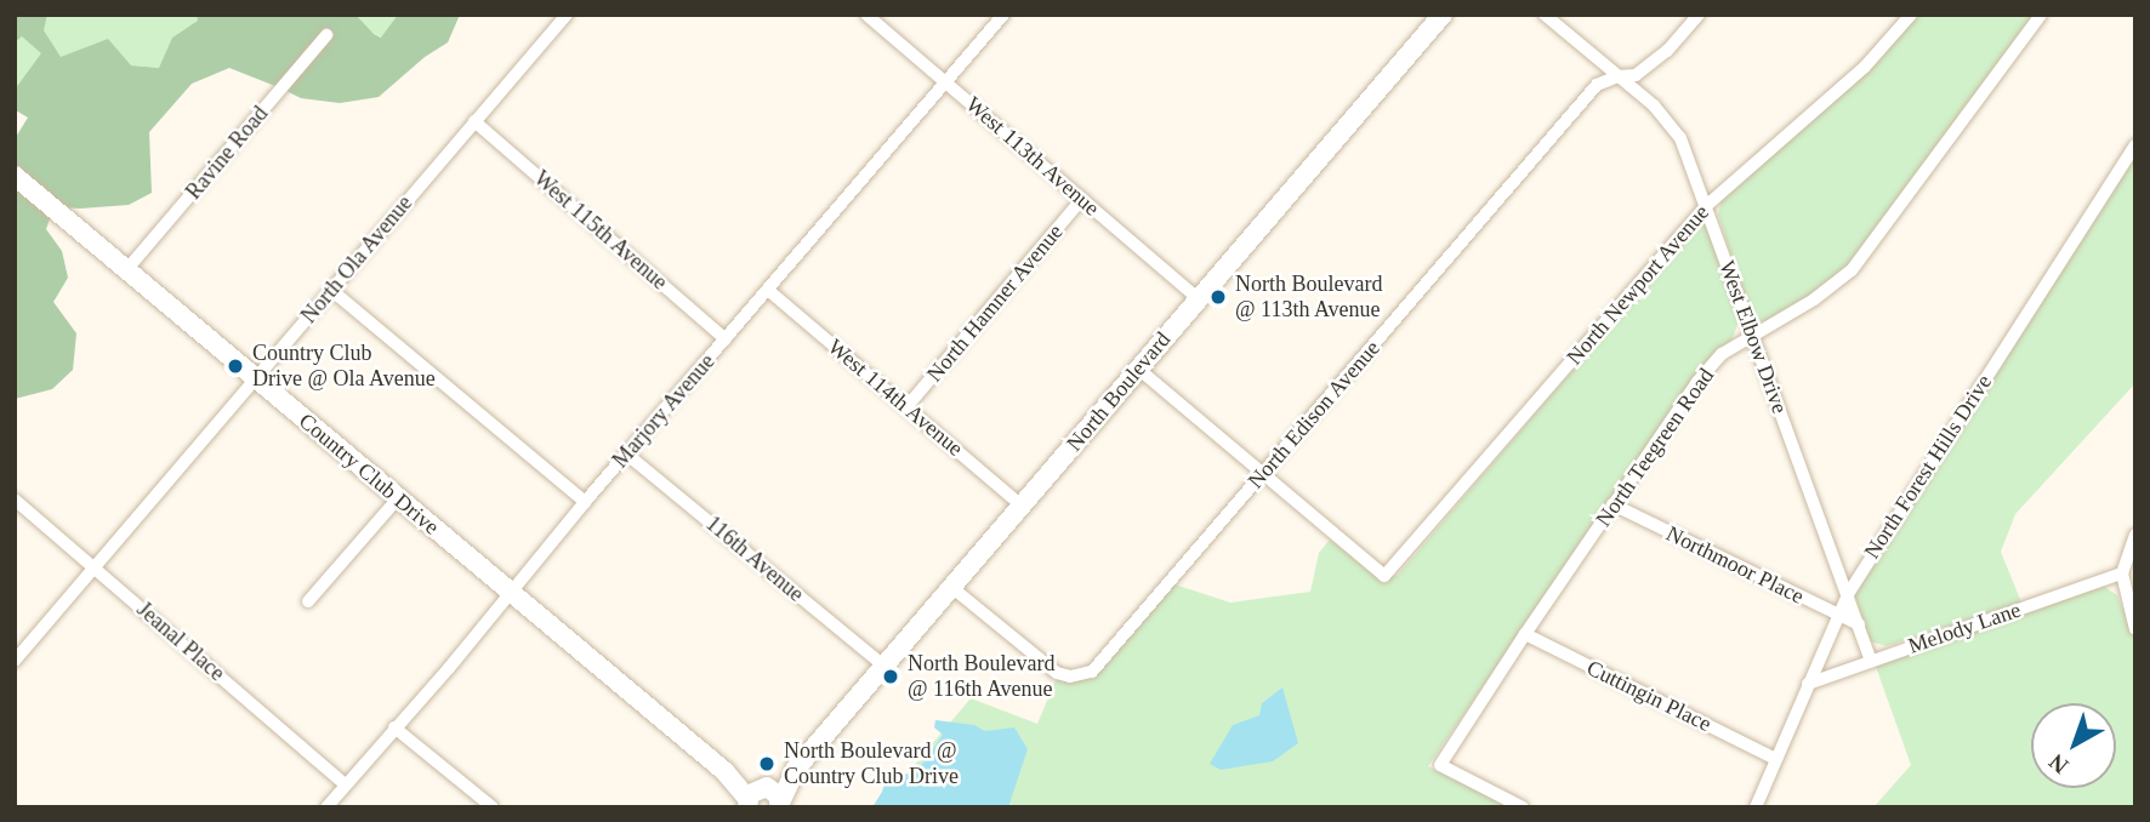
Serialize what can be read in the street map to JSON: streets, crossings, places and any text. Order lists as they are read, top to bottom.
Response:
{
  "streets": {
    "street": [
      "Ravine Road",
      "West 113th Avenue",
      "West 115th Avenue",
      "North Ola Avenue",
      "North Newport Avenue",
      "North Hamner Avenue",
      "West Elbow Drive",
      "North Boulevard",
      "West 114th Avenue",
      "Marjory Avenue",
      "North Edison Avenue",
      "North Teegreen Road",
      "North Forest Hills Drive",
      "Country Club Drive",
      "116th Avenue",
      "Northmoor Place",
      "Melody Lane",
      "Jeanal Place",
      "Cuttingin Place"
    ]
  },
  "crossings": [
    ["Ravine Road", "Country Club Drive"],
    ["West 113th Avenue", "North Hamner Avenue"],
    ["West 113th Avenue", "North Boulevard"],
    ["West 113th Avenue", "Marjory Avenue"],
    ["West 115th Avenue", "North Ola Avenue"],
    ["West 115th Avenue", "Marjory Avenue"],
    ["North Ola Avenue", "Country Club Drive"],
    ["North Ola Avenue", "Jeanal Place"],
    ["North Newport Avenue", "West Elbow Drive"],
    ["North Newport Avenue", "North Edison Avenue"],
    ["North Hamner Avenue", "West 114th Avenue"],
    ["West Elbow Drive", "North Edison Avenue"],
    ["West Elbow Drive", "North Teegreen Road"],
    ["West Elbow Drive", "North Forest Hills Drive"],
    ["West Elbow Drive", "Northmoor Place"],
    ["West Elbow Drive", "Melody Lane"],
    ["North Boulevard", "West 114th Avenue"],
    ["North Boulevard", "North Edison Avenue"],
    ["North Boulevard", "Country Club Drive"],
    ["North Boulevard", "116th Avenue"],
    ["West 114th Avenue", "Marjory Avenue"],
    ["Marjory Avenue", "Country Club Drive"],
    ["Marjory Avenue", "116th Avenue"],
    ["Marjory Avenue", "Jeanal Place"],
    ["North Teegreen Road", "Northmoor Place"],
    ["North Teegreen Road", "Cuttingin Place"],
    ["North Forest Hills Drive", "Northmoor Place"],
    ["North Forest Hills Drive", "Melody Lane"],
    ["North Forest Hills Drive", "Cuttingin Place"]
  ],
  "places": [
    "North Boulevard @ 113th Avenue",
    "Country Club Drive @ Ola Avenue",
    "North Boulevard @ 116th Avenue",
    "North Boulevard @ Country Club Drive"
  ],
  "north": "bottom left"
}
